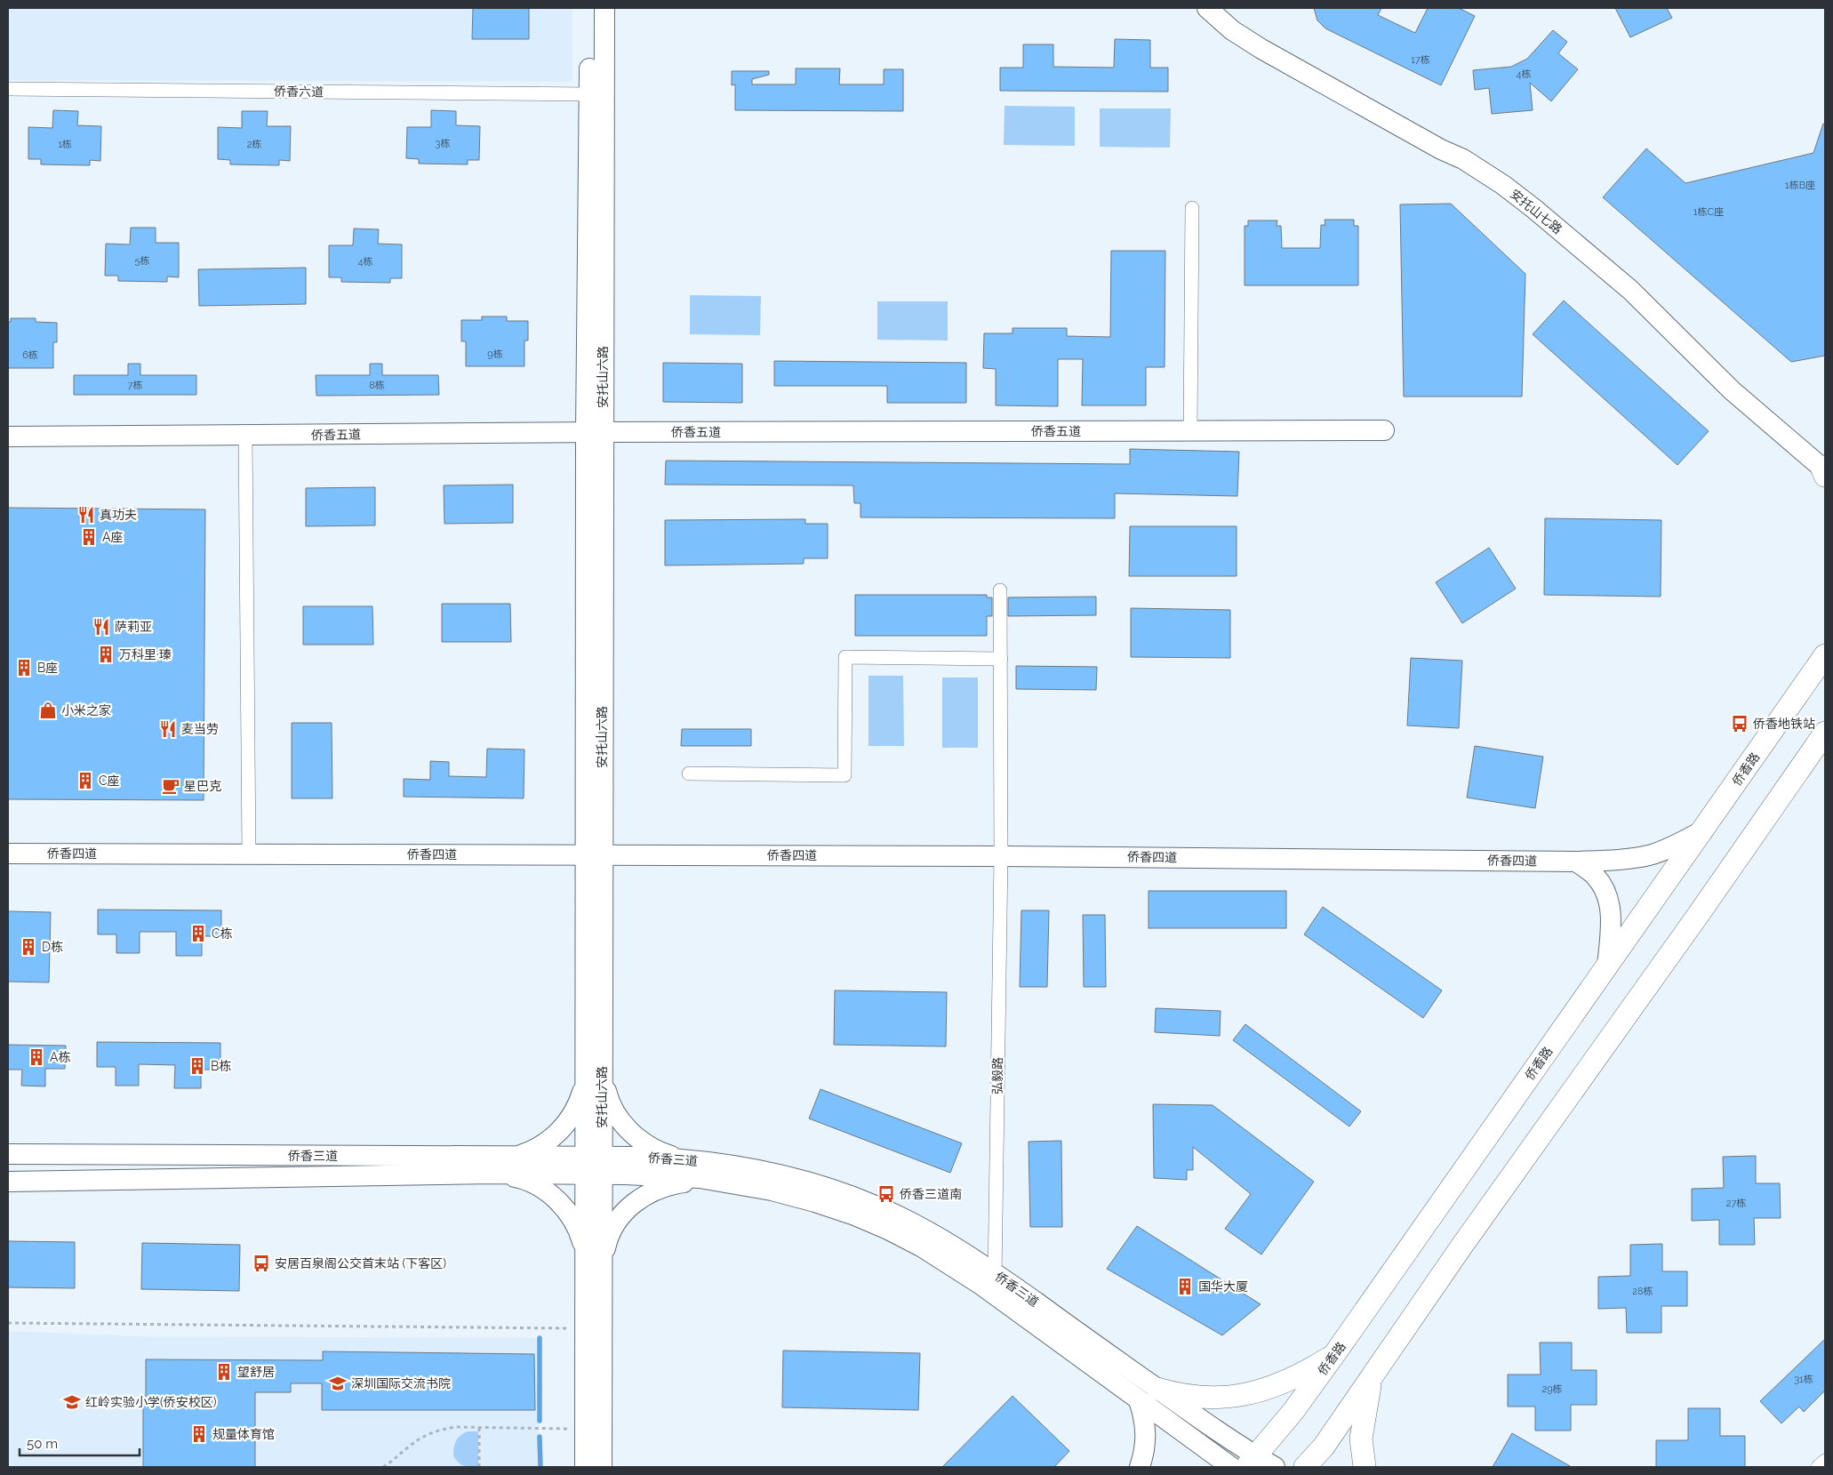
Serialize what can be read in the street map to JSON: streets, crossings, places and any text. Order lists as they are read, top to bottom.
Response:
{
  "streets": {
    "main road": ["侨香路"],
    "street": [
      "侨香六道",
      "安托山七路",
      "安托山六路",
      "侨香五道",
      "侨香四道",
      "弘毅路",
      "侨香三道"
    ]
  },
  "crossings": [
    ["侨香六道", "安托山六路"],
    ["安托山六路", "侨香五道"],
    ["安托山六路", "侨香四道"],
    ["安托山六路", "侨香三道"],
    ["侨香路", "侨香四道"],
    ["侨香路", "侨香三道"],
    ["侨香四道", "弘毅路"],
    ["弘毅路", "侨香三道"]
  ],
  "places": {
    "restaurant": ["真功夫", "萨莉亚", "麦当劳"],
    "building": [
      "A座",
      "万科里·瑧",
      "B座",
      "C座",
      "C栋",
      "D栋",
      "A栋",
      "B栋",
      "国华大厦",
      "望舒居",
      "规量体育馆"
    ],
    "shop": ["小米之家"],
    "bus stop": ["侨香地铁站", "侨香三道南", "安居百泉阁公交首末站 (下客区)"],
    "cafe": ["星巴克"],
    "school or university": ["深圳国际交流书院", "红岭实验小学(侨安校区)"]
  },
  "house_numbers": [
    "17栋",
    "4栋",
    "3栋",
    "1栋",
    "2栋",
    "1栋B座",
    "1栋C座",
    "5栋",
    "4栋",
    "9栋",
    "6栋",
    "7栋",
    "8栋",
    "27栋",
    "28栋",
    "31栋",
    "29栋"
  ],
  "scale_bar": "50 m"
}
